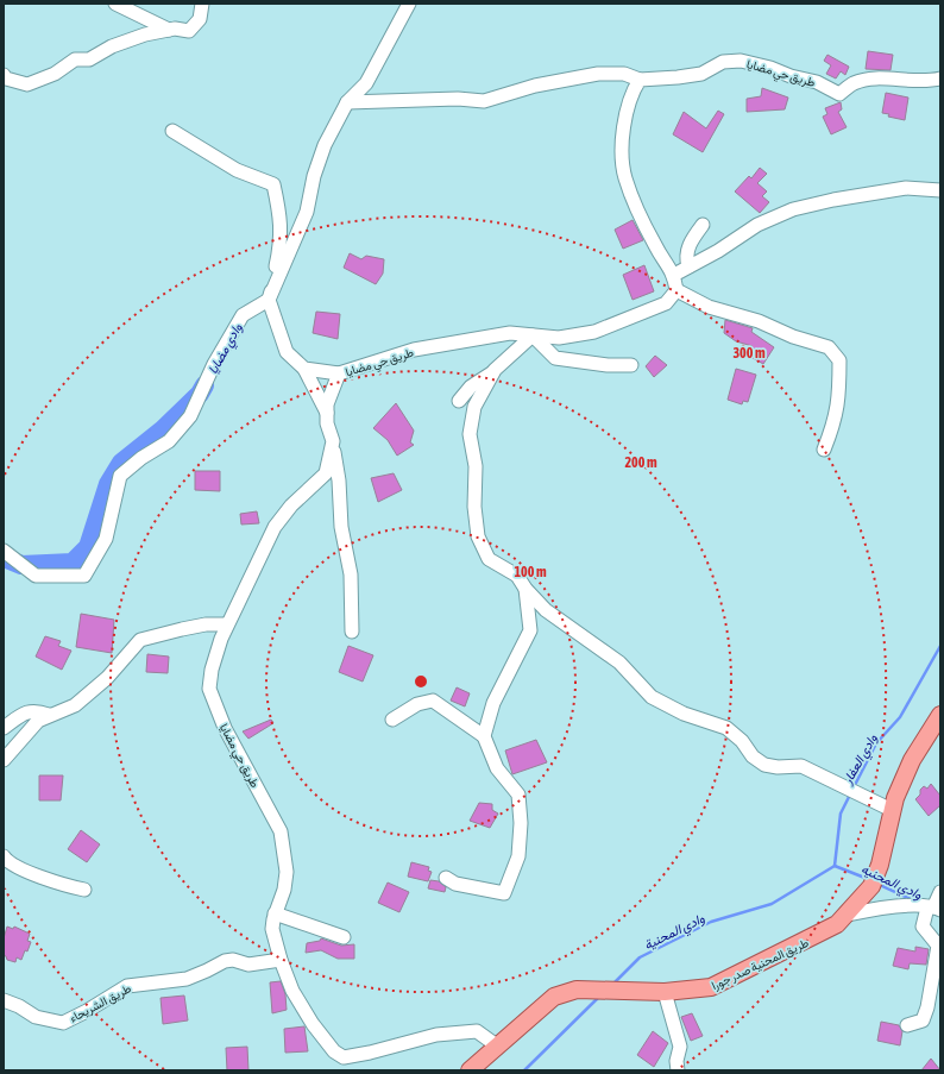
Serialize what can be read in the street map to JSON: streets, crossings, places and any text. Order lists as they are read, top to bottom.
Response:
{
  "streets": {
    "main road": ["طريق المحنية صدر جورا"],
    "street": ["طريق حي مضايا", "طريق الشريحاء"]
  },
  "crossings": [
    ["طريق حي مضايا", "طريق المحنية صدر جورا"],
    ["طريق حي مضايا", "طريق الشريحاء"]
  ],
  "water": [
    "وادي مضايا",
    "وادي العفار",
    "وادي المحنيه",
    "وادي المحنية"
  ],
  "rings": ["300 m", "200 m", "100 m"]
}
